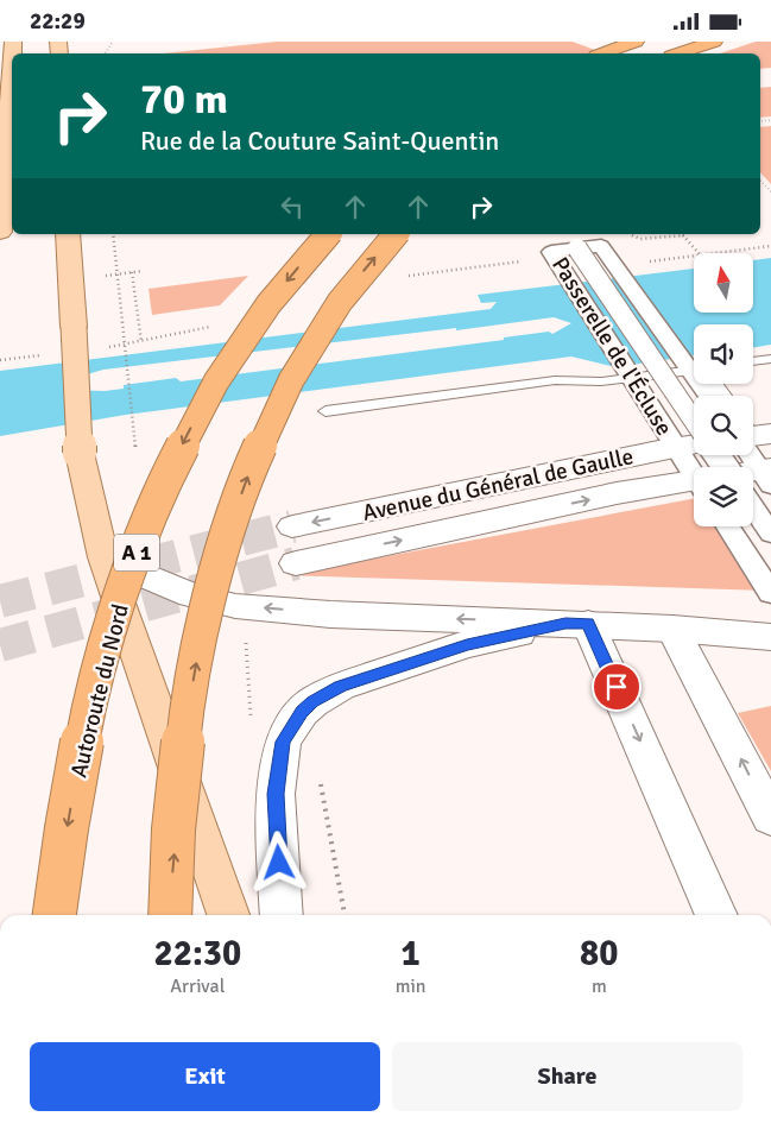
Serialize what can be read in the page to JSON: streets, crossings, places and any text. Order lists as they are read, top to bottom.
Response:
{
  "streets": {
    "highway": ["A 1", "Autoroute du Nord"],
    "street": ["Passerelle de l'Écluse", "Avenue du Général de Gaulle"]
  },
  "north": "top",
  "page": {
    "status": "22:29",
    "turn": ["70 m", "Rue de la Couture Saint-Quentin"],
    "eta": [
      "22:30",
      "Arrival",
      "1",
      "min",
      "80",
      "m"
    ],
    "buttons": ["Exit", "Share"]
  }
}
